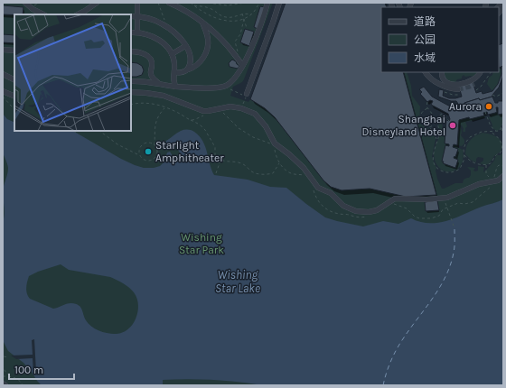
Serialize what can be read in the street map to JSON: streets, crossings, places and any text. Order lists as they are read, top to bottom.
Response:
{
  "water": ["Wishing Star Lake"],
  "parks": ["Wishing Star Park"],
  "places": ["Aurora", "Shanghai Disneyland Hotel", "Starlight Amphitheater"],
  "legend": ["道路", "公园", "水域"],
  "scale_bar": "100 m"
}
